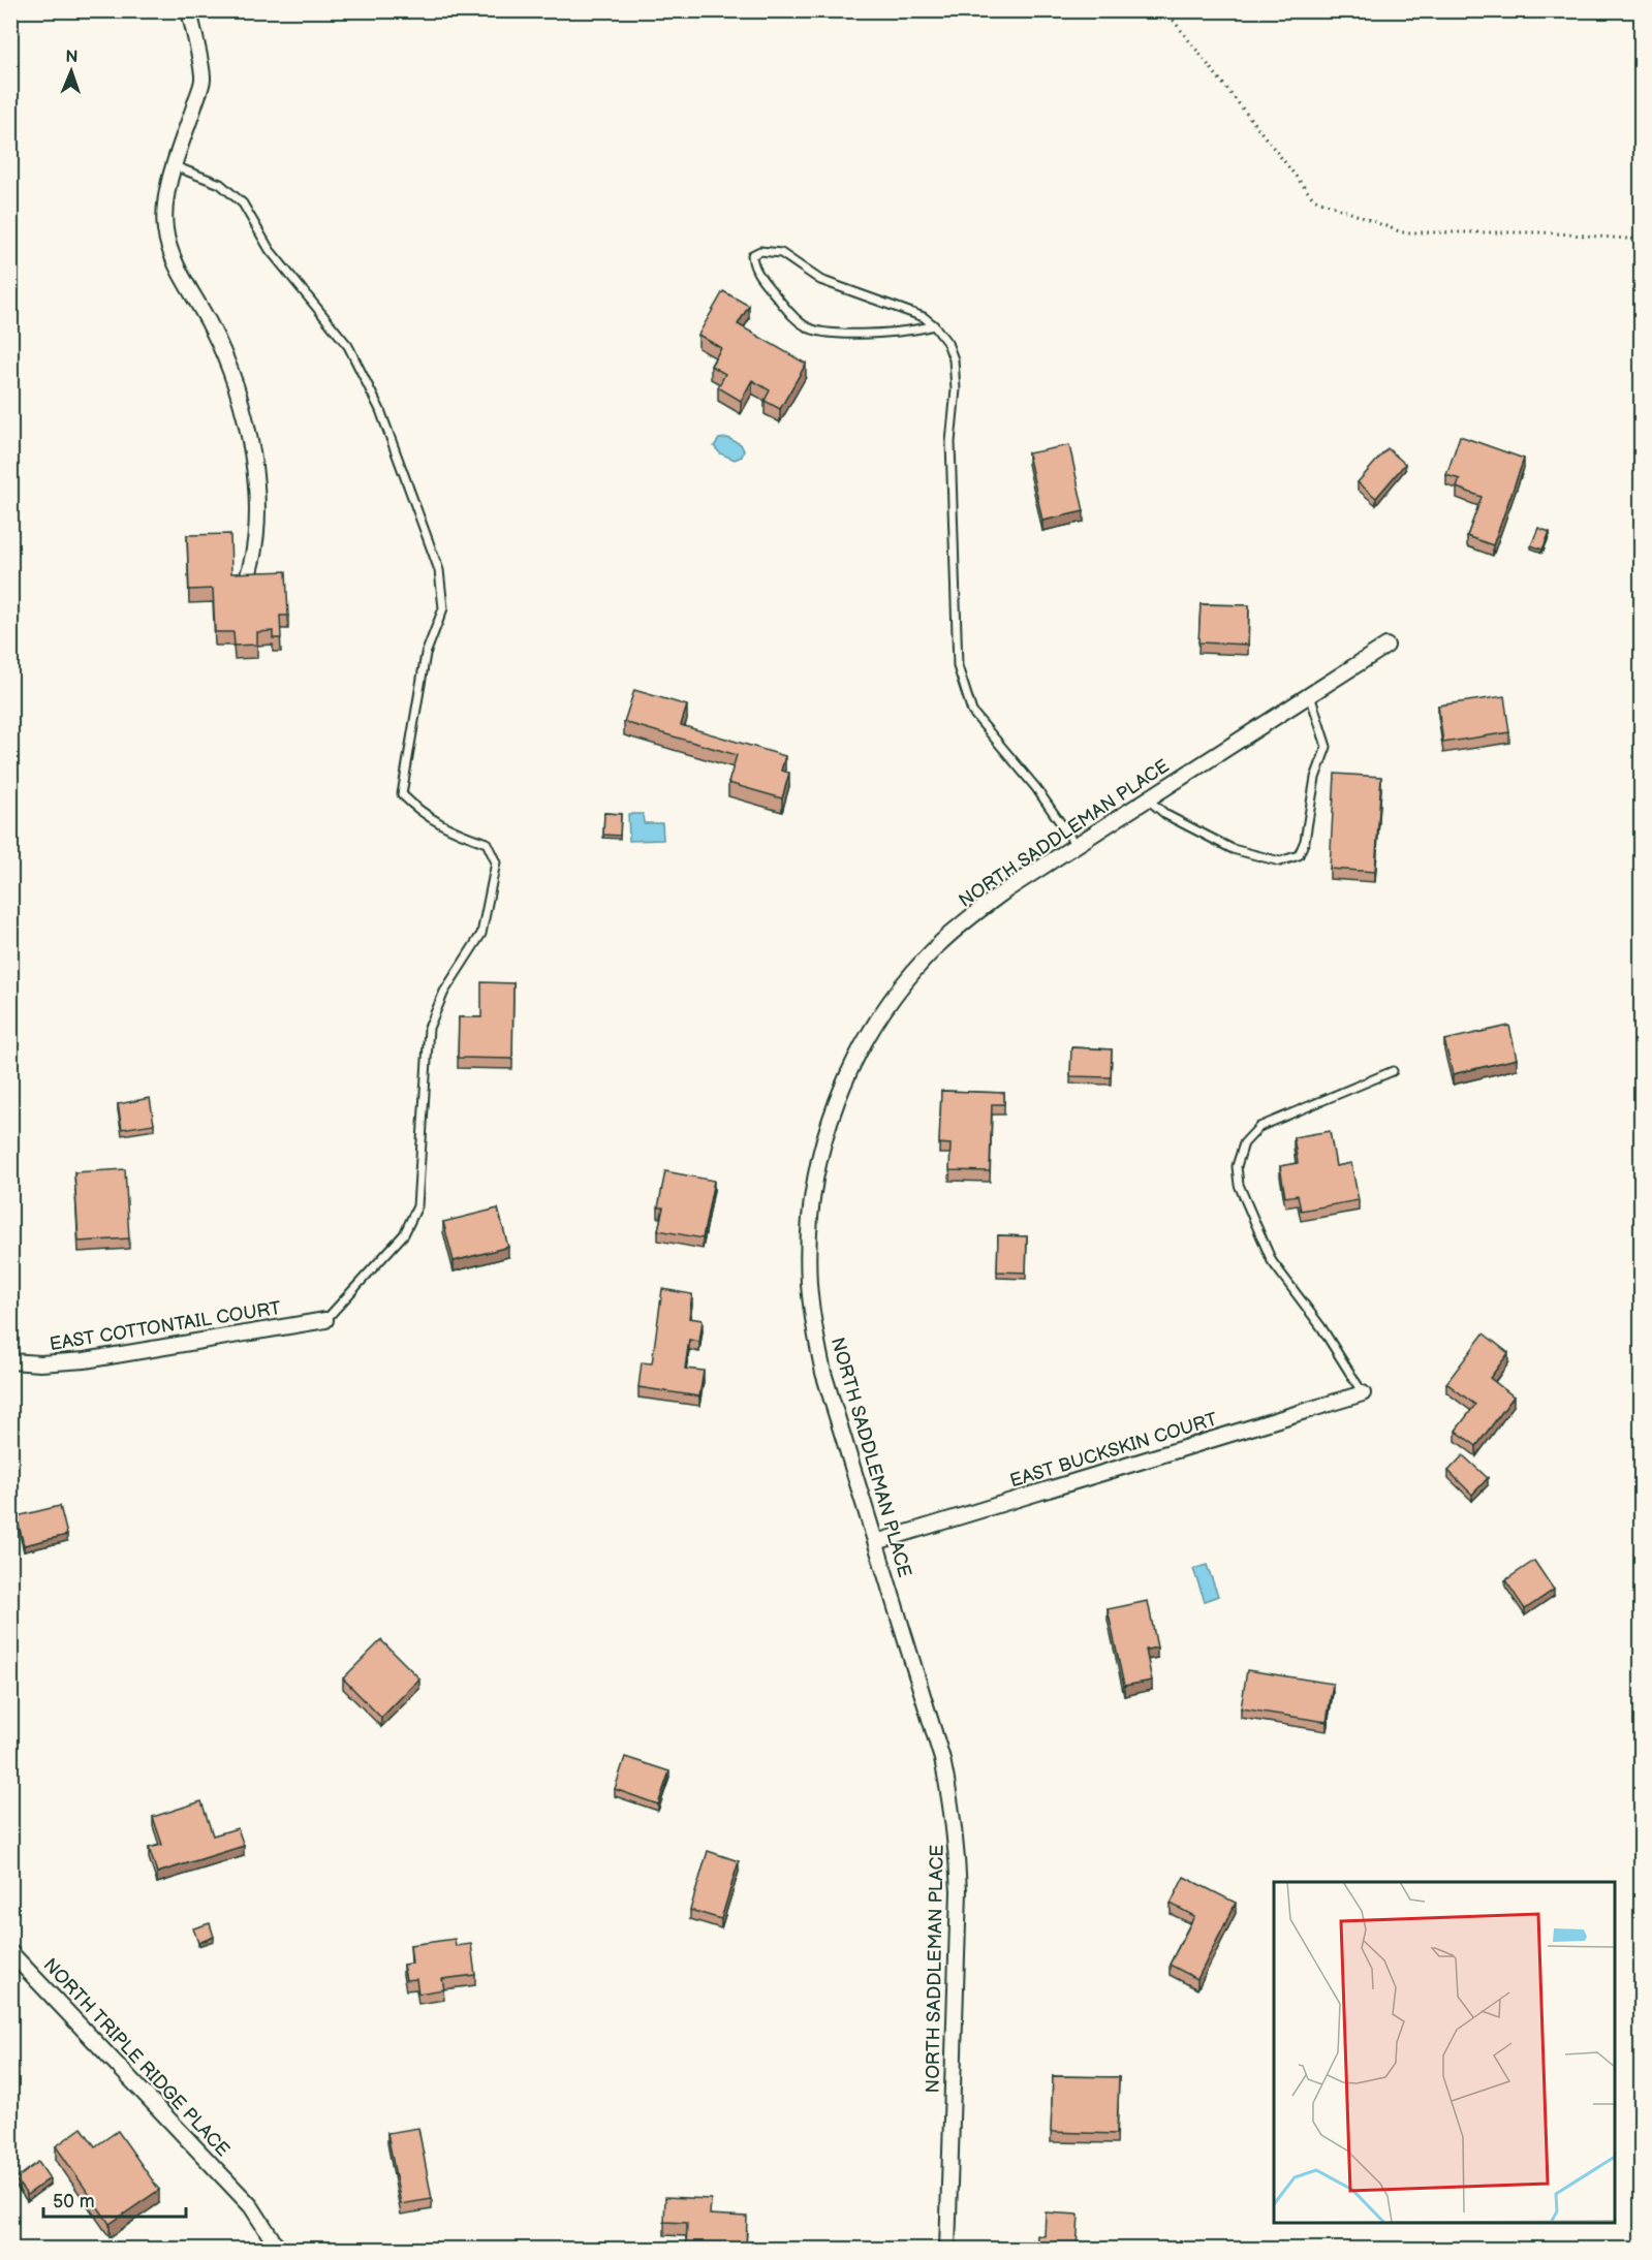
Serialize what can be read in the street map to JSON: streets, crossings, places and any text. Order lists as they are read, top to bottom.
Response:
{
  "streets": {
    "street": [
      "NORTH SADDLEMAN PLACE",
      "EAST COTTONTAIL COURT",
      "EAST BUCKSKIN COURT",
      "NORTH TRIPLE RIDGE PLACE"
    ]
  },
  "crossings": [
    ["NORTH SADDLEMAN PLACE", "EAST BUCKSKIN COURT"]
  ],
  "scale_bar": "50 m",
  "north": "top"
}
